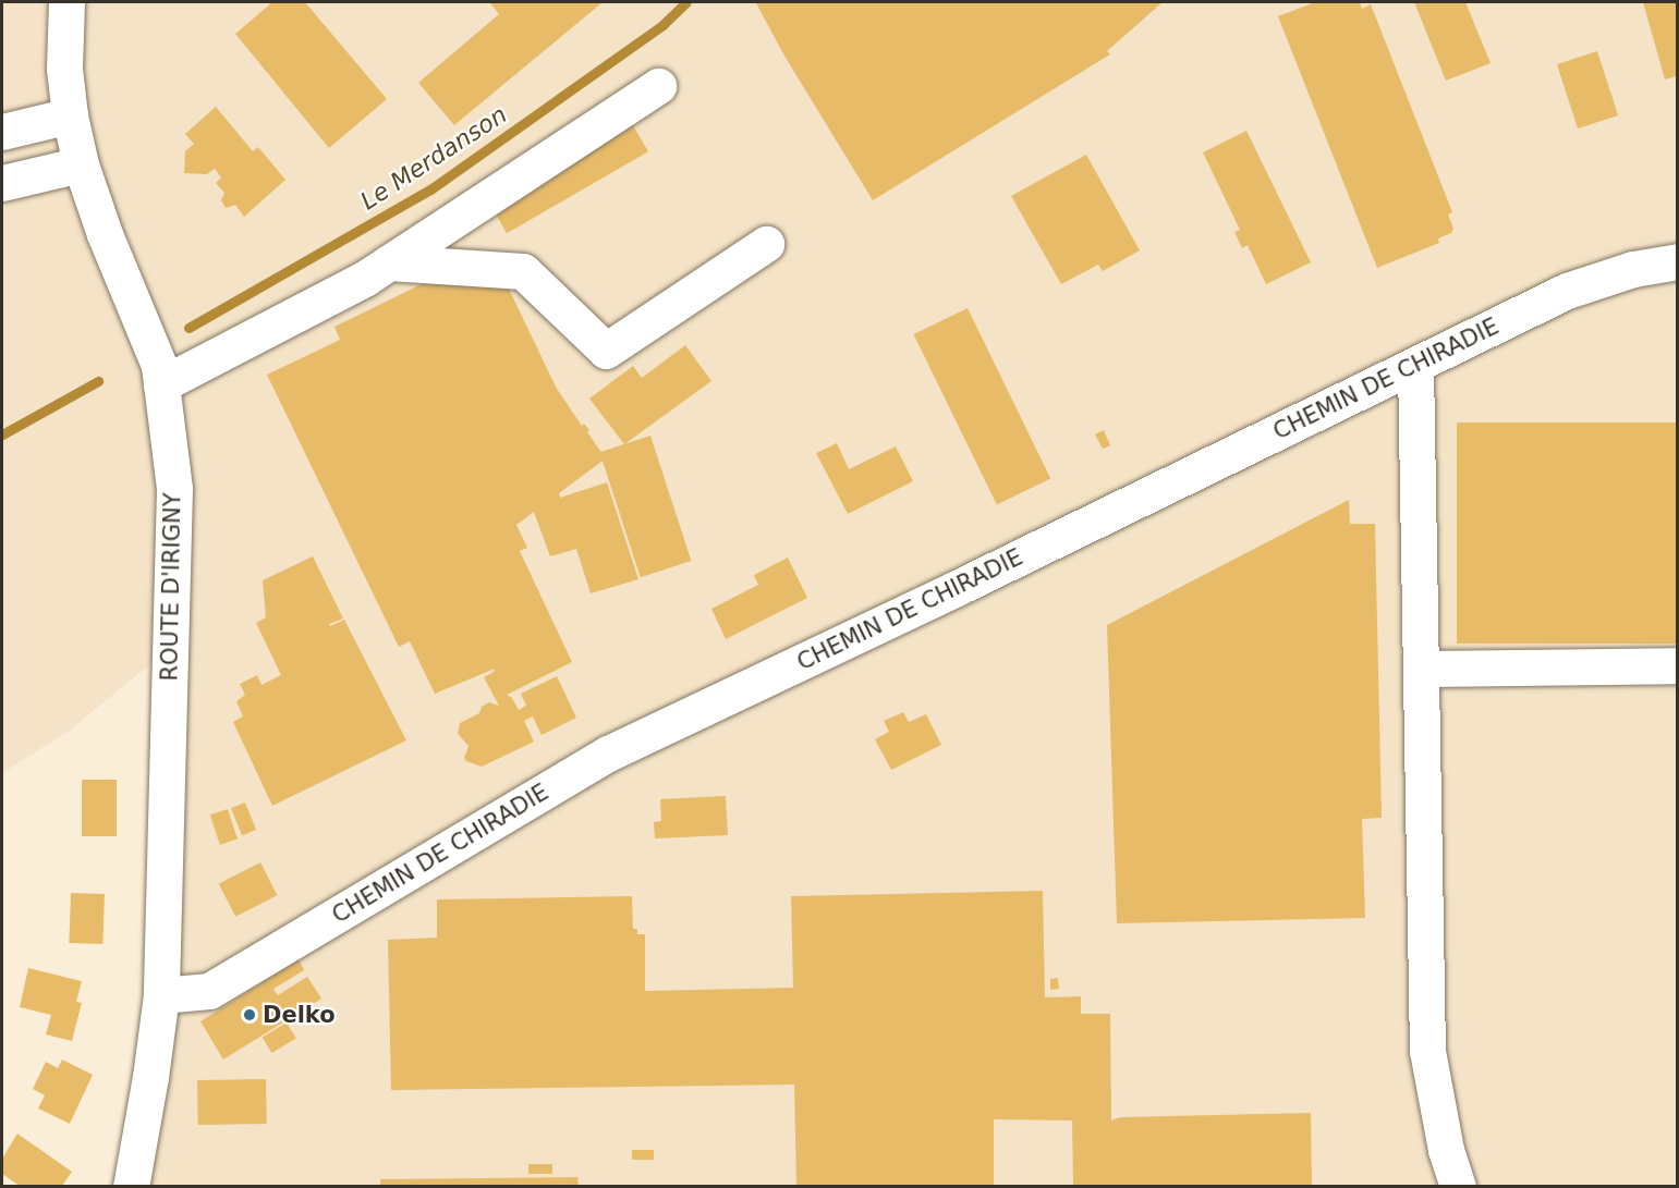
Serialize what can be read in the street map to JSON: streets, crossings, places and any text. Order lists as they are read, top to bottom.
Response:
{
  "streets": {
    "street": ["CHEMIN DE CHIRADIE", "ROUTE D'IRIGNY"]
  },
  "crossings": [
    ["CHEMIN DE CHIRADIE", "ROUTE D'IRIGNY"]
  ],
  "water": ["Le Merdanson"],
  "places": ["Delko"]
}
